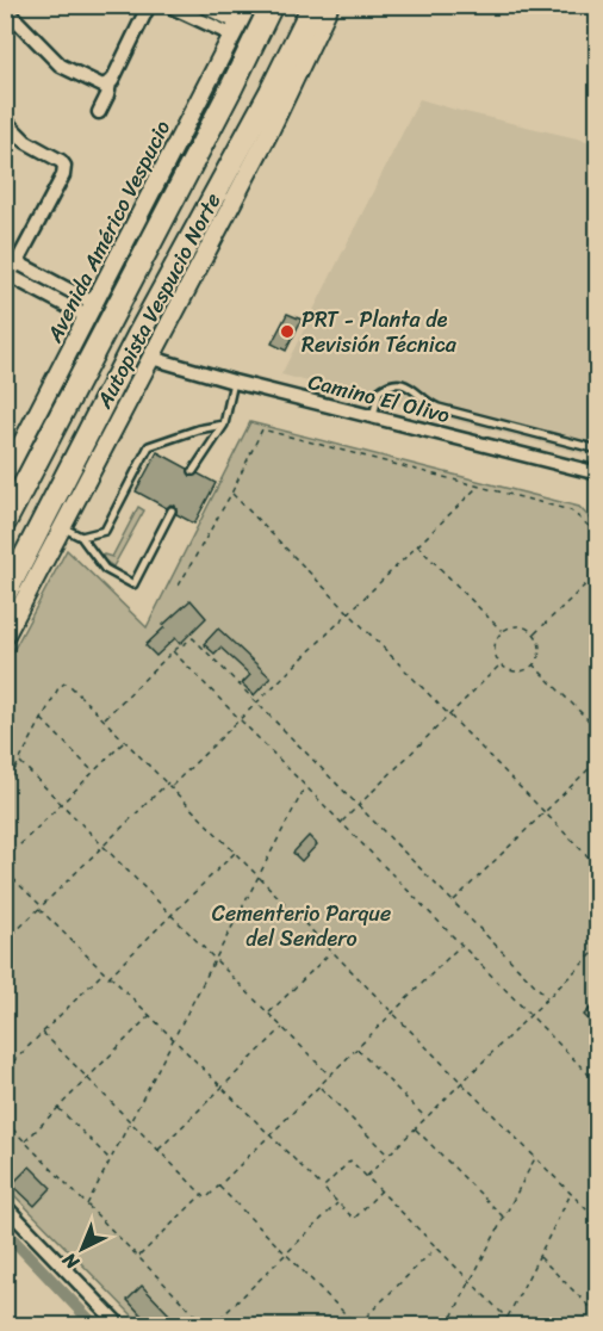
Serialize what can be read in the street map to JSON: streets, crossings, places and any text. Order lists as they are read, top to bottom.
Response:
{
  "streets": {
    "highway": ["Autopista Vespucio Norte"],
    "main road": ["Avenida Américo Vespucio"],
    "street": ["Camino El Olivo"]
  },
  "parks": ["Cementerio Parque del Sendero"],
  "places": ["PRT - Planta de Revisión Técnica"],
  "north": "bottom left"
}
